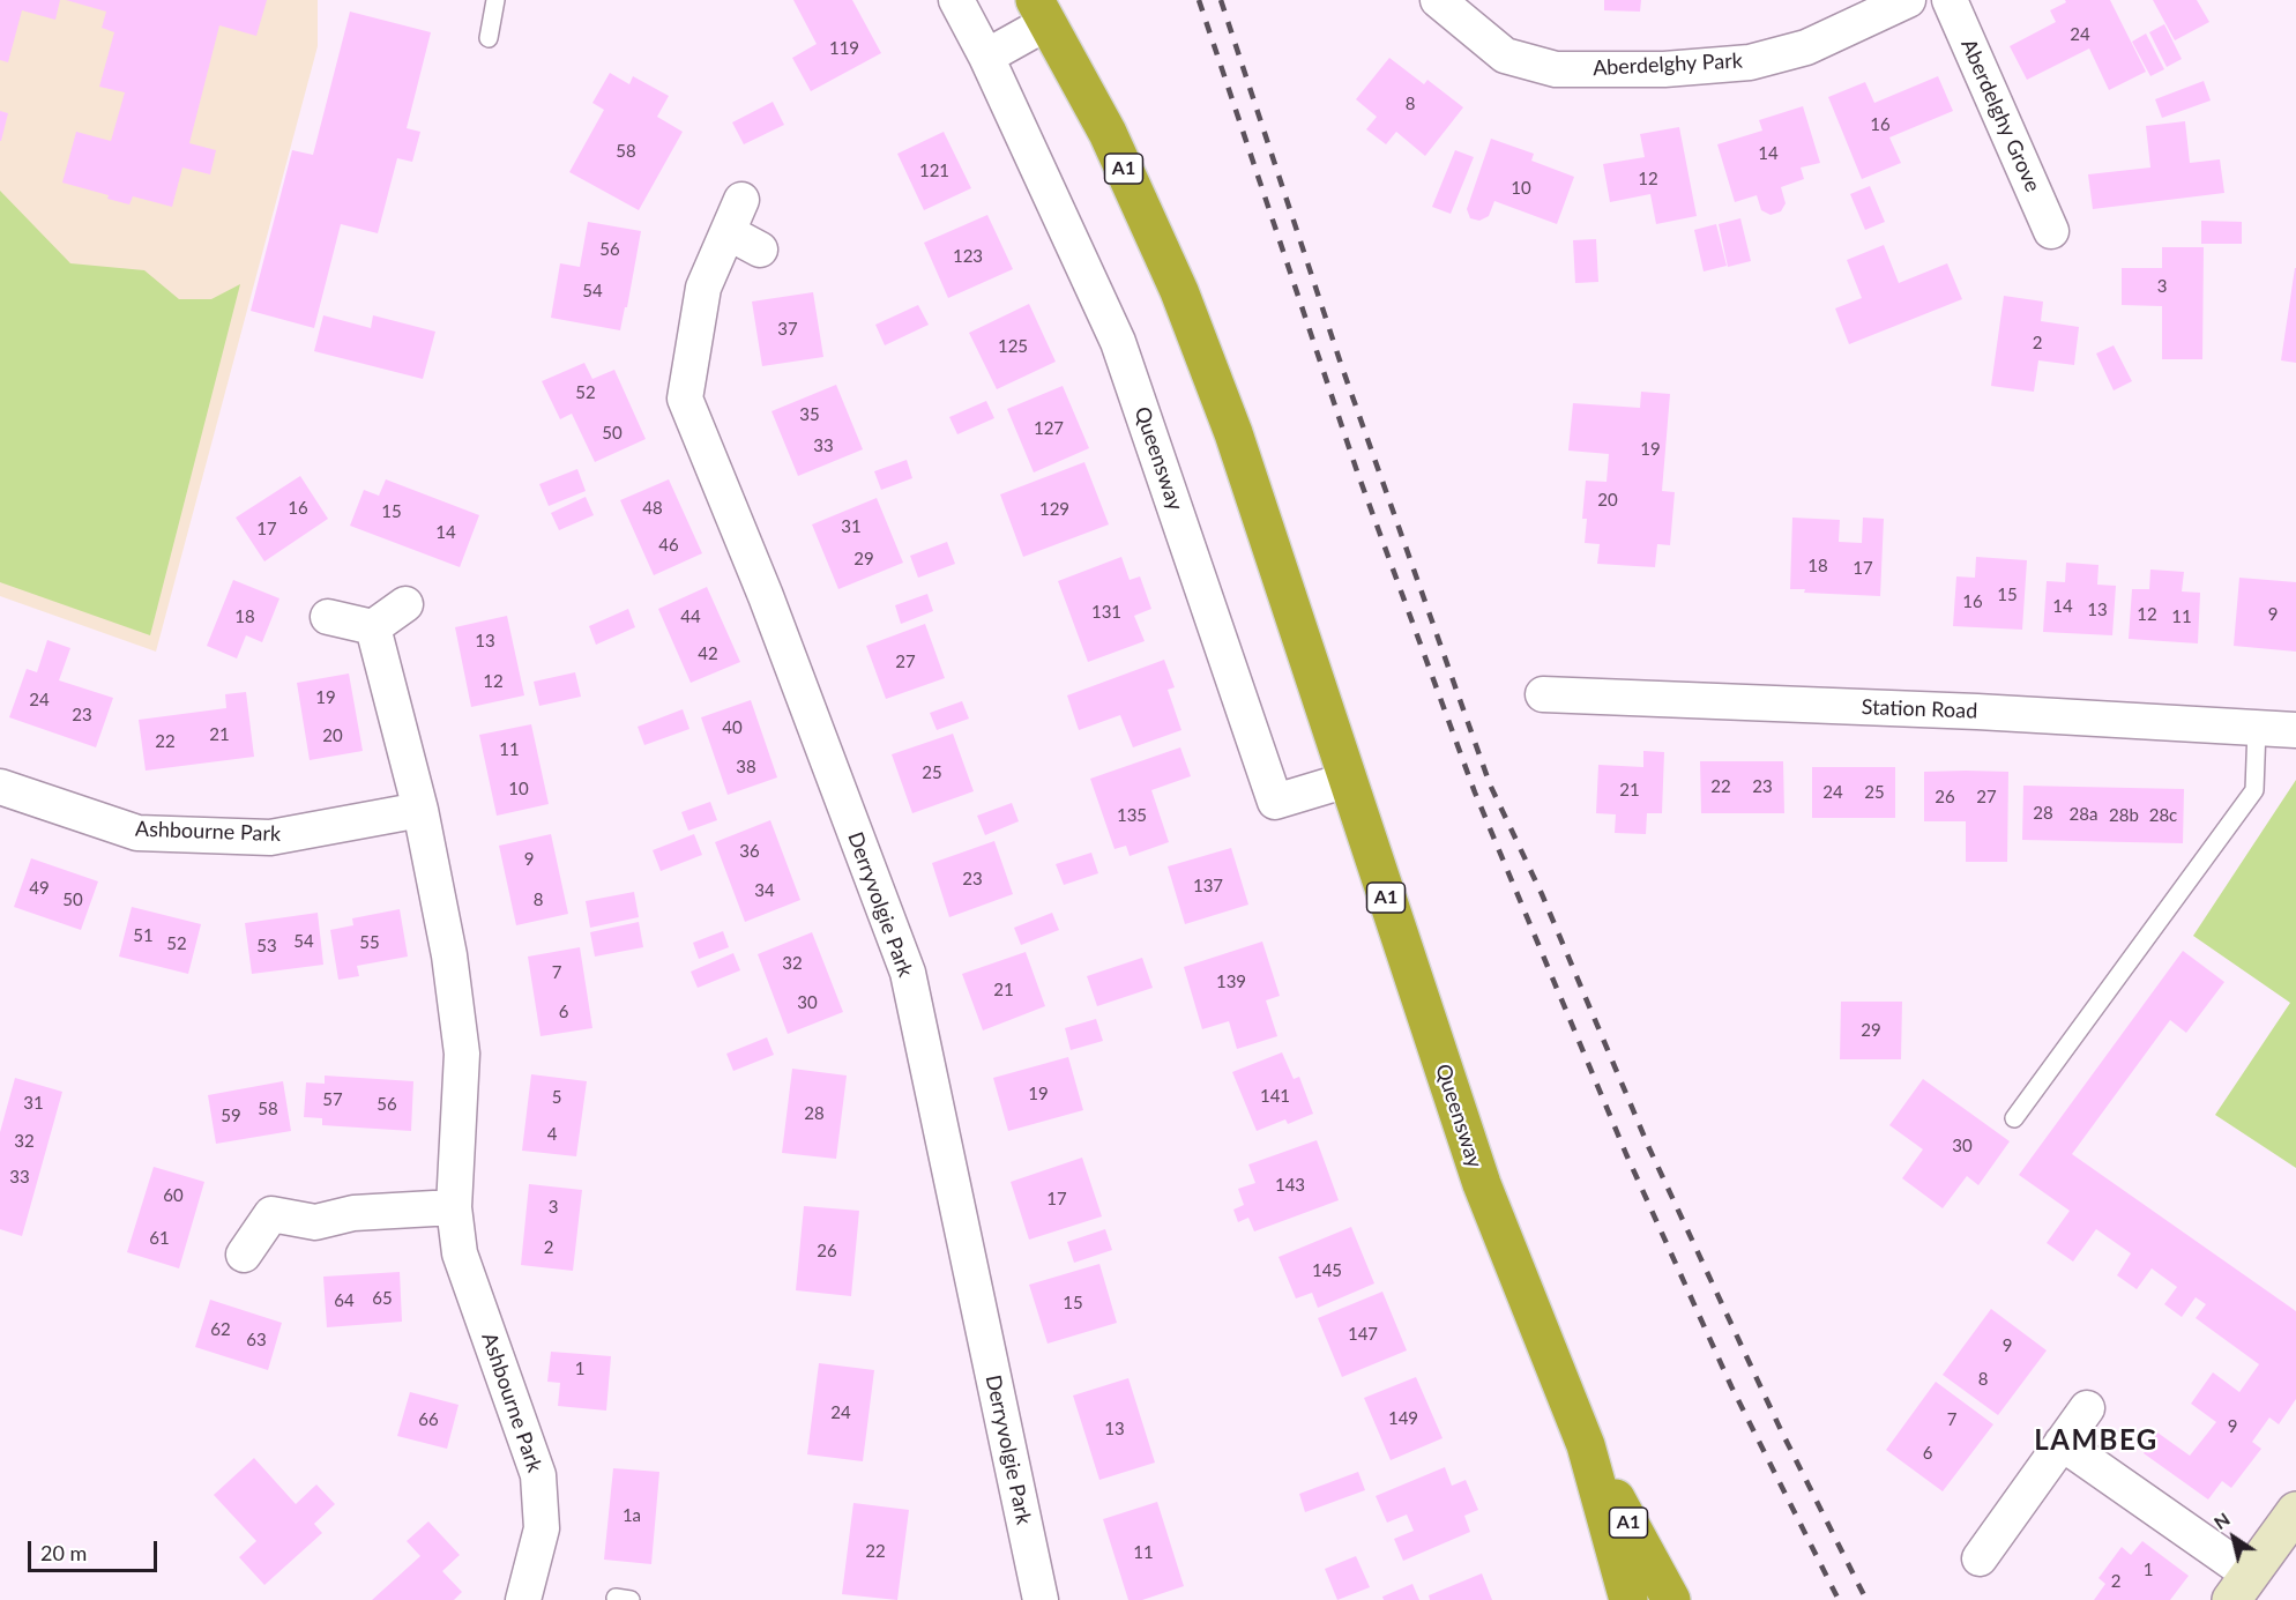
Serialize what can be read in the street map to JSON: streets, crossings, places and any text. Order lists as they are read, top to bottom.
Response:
{
  "streets": {
    "highway": ["A1", "Queensway"],
    "street": [
      "Aberdelghy Park",
      "Aberdelghy Grove",
      "Station Road",
      "Ashbourne Park",
      "Derryvolgie Park"
    ]
  },
  "districts": ["LAMBEG"],
  "house_numbers": [
    "24",
    "119",
    "8",
    "16",
    "58",
    "14",
    "121",
    "12",
    "10",
    "56",
    "123",
    "3",
    "54",
    "37",
    "2",
    "125",
    "52",
    "35",
    "127",
    "50",
    "33",
    "19",
    "20",
    "16",
    "48",
    "129",
    "15",
    "31",
    "17",
    "14",
    "46",
    "29",
    "18",
    "17",
    "15",
    "16",
    "14",
    "13",
    "131",
    "12",
    "9",
    "18",
    "44",
    "11",
    "13",
    "42",
    "27",
    "12",
    "19",
    "24",
    "23",
    "40",
    "21",
    "20",
    "22",
    "11",
    "38",
    "25",
    "22",
    "23",
    "10",
    "21",
    "24",
    "25",
    "26",
    "27",
    "28",
    "28a",
    "135",
    "28b",
    "28c",
    "36",
    "9",
    "23",
    "137",
    "49",
    "34",
    "50",
    "8",
    "51",
    "54",
    "55",
    "52",
    "53",
    "32",
    "7",
    "139",
    "21",
    "30",
    "6",
    "29",
    "19",
    "141",
    "5",
    "57",
    "31",
    "56",
    "58",
    "28",
    "59",
    "4",
    "32",
    "30",
    "33",
    "143",
    "60",
    "17",
    "3",
    "61",
    "2",
    "26",
    "145",
    "65",
    "64",
    "15",
    "62",
    "147",
    "63",
    "9",
    "1",
    "8",
    "24",
    "149",
    "66",
    "7",
    "9",
    "13",
    "6",
    "1a",
    "22",
    "11",
    "1",
    "2"
  ],
  "scale_bar": "20 m",
  "north": "top left"
}
